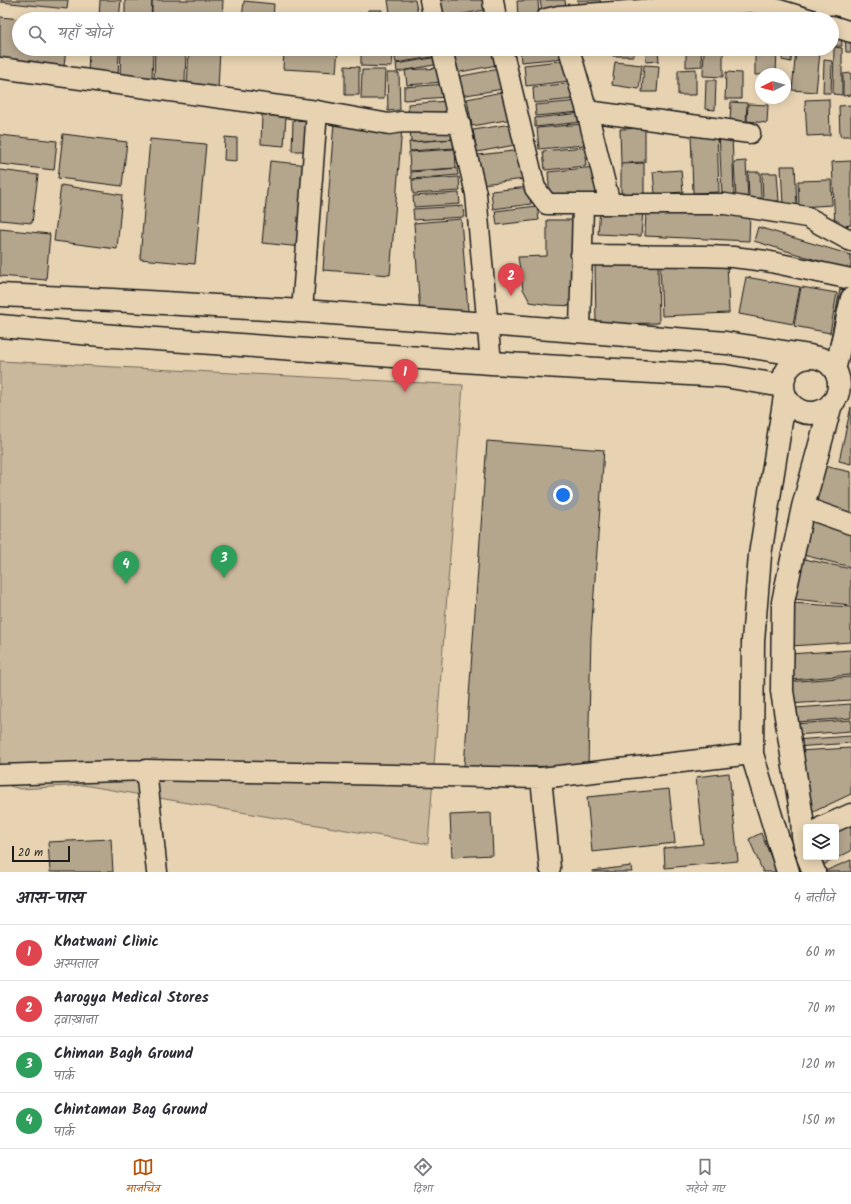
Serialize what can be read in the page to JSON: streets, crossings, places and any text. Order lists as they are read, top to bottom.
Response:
{
  "scale_bar": "20 m",
  "north": "left",
  "page": {
    "search": "यहाँ खोजें",
    "pins": [
      "2",
      "1",
      "3",
      "4"
    ],
    "scale": "20 m",
    "heading": ["आस-पास", "4 नतीजे"],
    "list": [
      {
        "mark": "1",
        "name": "Khatwani Clinic",
        "note": "अस्पताल",
        "value": "60 m"
      },
      {
        "mark": "2",
        "name": "Aarogya Medical Stores",
        "note": "दवाख़ाना",
        "value": "70 m"
      },
      {
        "mark": "3",
        "name": "Chiman Bagh Ground",
        "note": "पार्क",
        "value": "120 m"
      },
      {
        "mark": "4",
        "name": "Chintaman Bag Ground",
        "note": "पार्क",
        "value": "150 m"
      }
    ],
    "nav": ["मानचित्र", "दिशा", "सहेजे गए"]
  }
}
